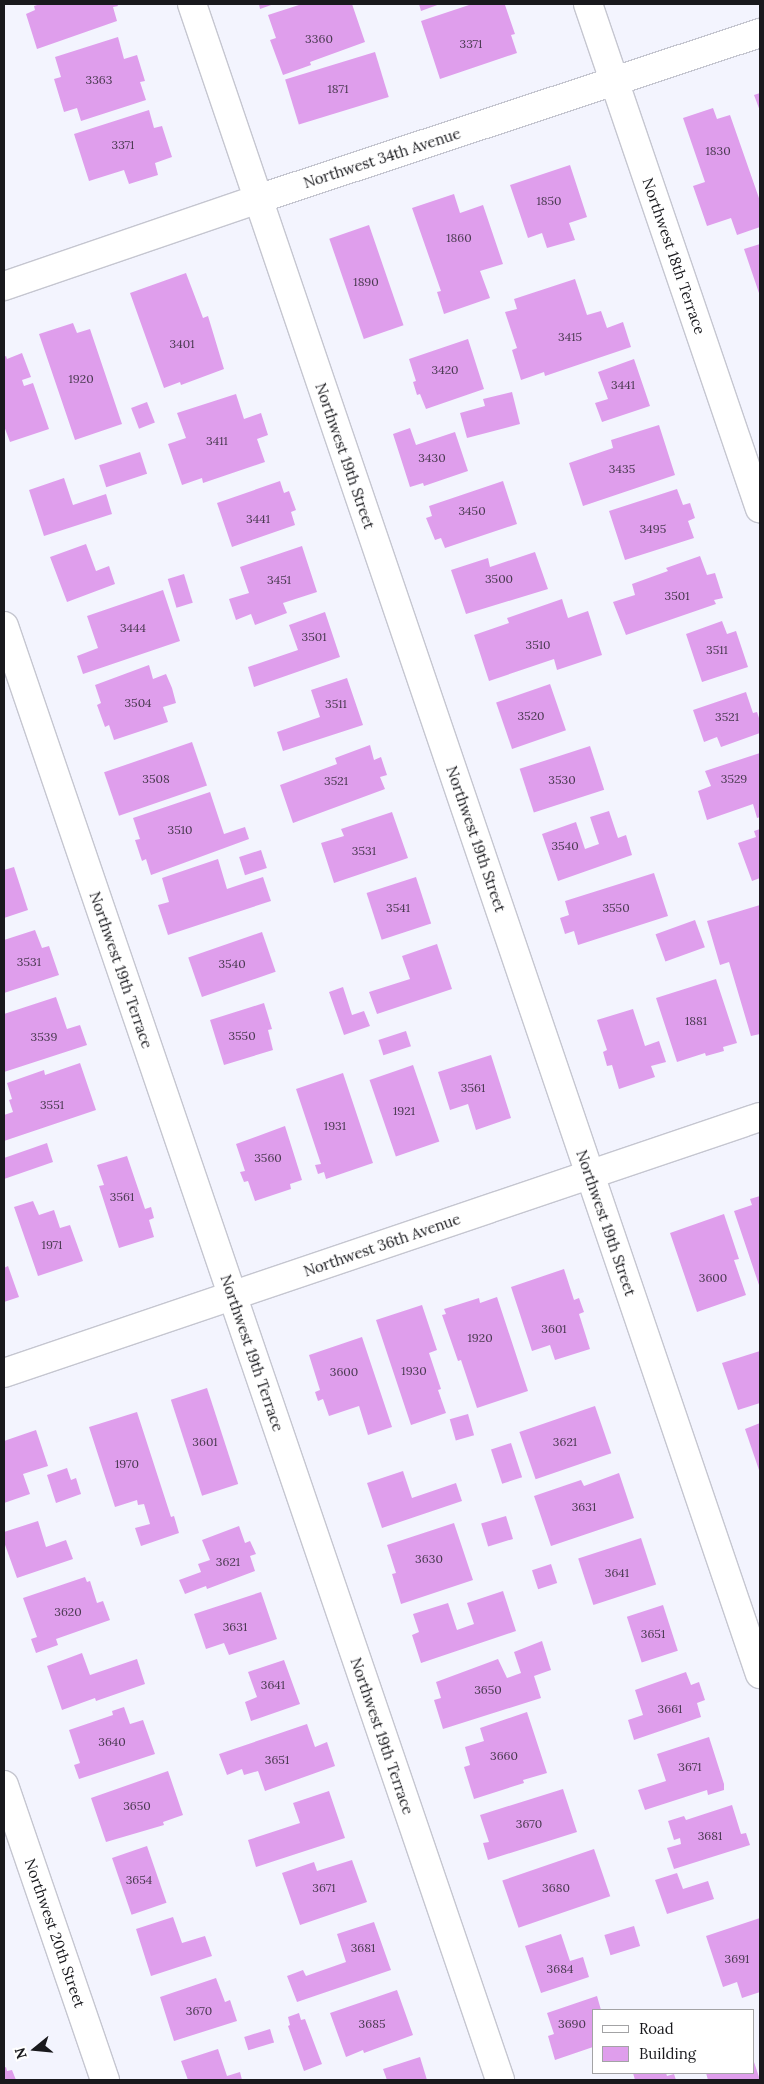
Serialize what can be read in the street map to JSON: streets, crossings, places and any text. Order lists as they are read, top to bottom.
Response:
{
  "streets": {
    "street": [
      "Northwest 34th Avenue",
      "Northwest 18th Terrace",
      "Northwest 19th Street",
      "Northwest 19th Terrace",
      "Northwest 36th Avenue",
      "Northwest 20th Street"
    ]
  },
  "crossings": [
    ["Northwest 34th Avenue", "Northwest 18th Terrace"],
    ["Northwest 34th Avenue", "Northwest 19th Street"],
    ["Northwest 19th Street", "Northwest 36th Avenue"],
    ["Northwest 19th Terrace", "Northwest 36th Avenue"]
  ],
  "house_numbers": [
    "3360",
    "3371",
    "3363",
    "1871",
    "3371",
    "1830",
    "1850",
    "1860",
    "1890",
    "3415",
    "3401",
    "3420",
    "1920",
    "3441",
    "3411",
    "3430",
    "3435",
    "3450",
    "3441",
    "3495",
    "3500",
    "3451",
    "3501",
    "3444",
    "3501",
    "3510",
    "3511",
    "3504",
    "3511",
    "3520",
    "3521",
    "3508",
    "3529",
    "3530",
    "3521",
    "3510",
    "3540",
    "3531",
    "3541",
    "3550",
    "3531",
    "3540",
    "1881",
    "3550",
    "3539",
    "3561",
    "3551",
    "1921",
    "1931",
    "3560",
    "3561",
    "1971",
    "3600",
    "3601",
    "1920",
    "1930",
    "3600",
    "3601",
    "3621",
    "1970",
    "3631",
    "3630",
    "3621",
    "3641",
    "3620",
    "3631",
    "3651",
    "3641",
    "3650",
    "3661",
    "3640",
    "3660",
    "3651",
    "3671",
    "3650",
    "3670",
    "3681",
    "3654",
    "3671",
    "3680",
    "3681",
    "3691",
    "3684",
    "3670",
    "3685",
    "3690"
  ],
  "legend": ["Road", "Building"],
  "north": "left"
}
